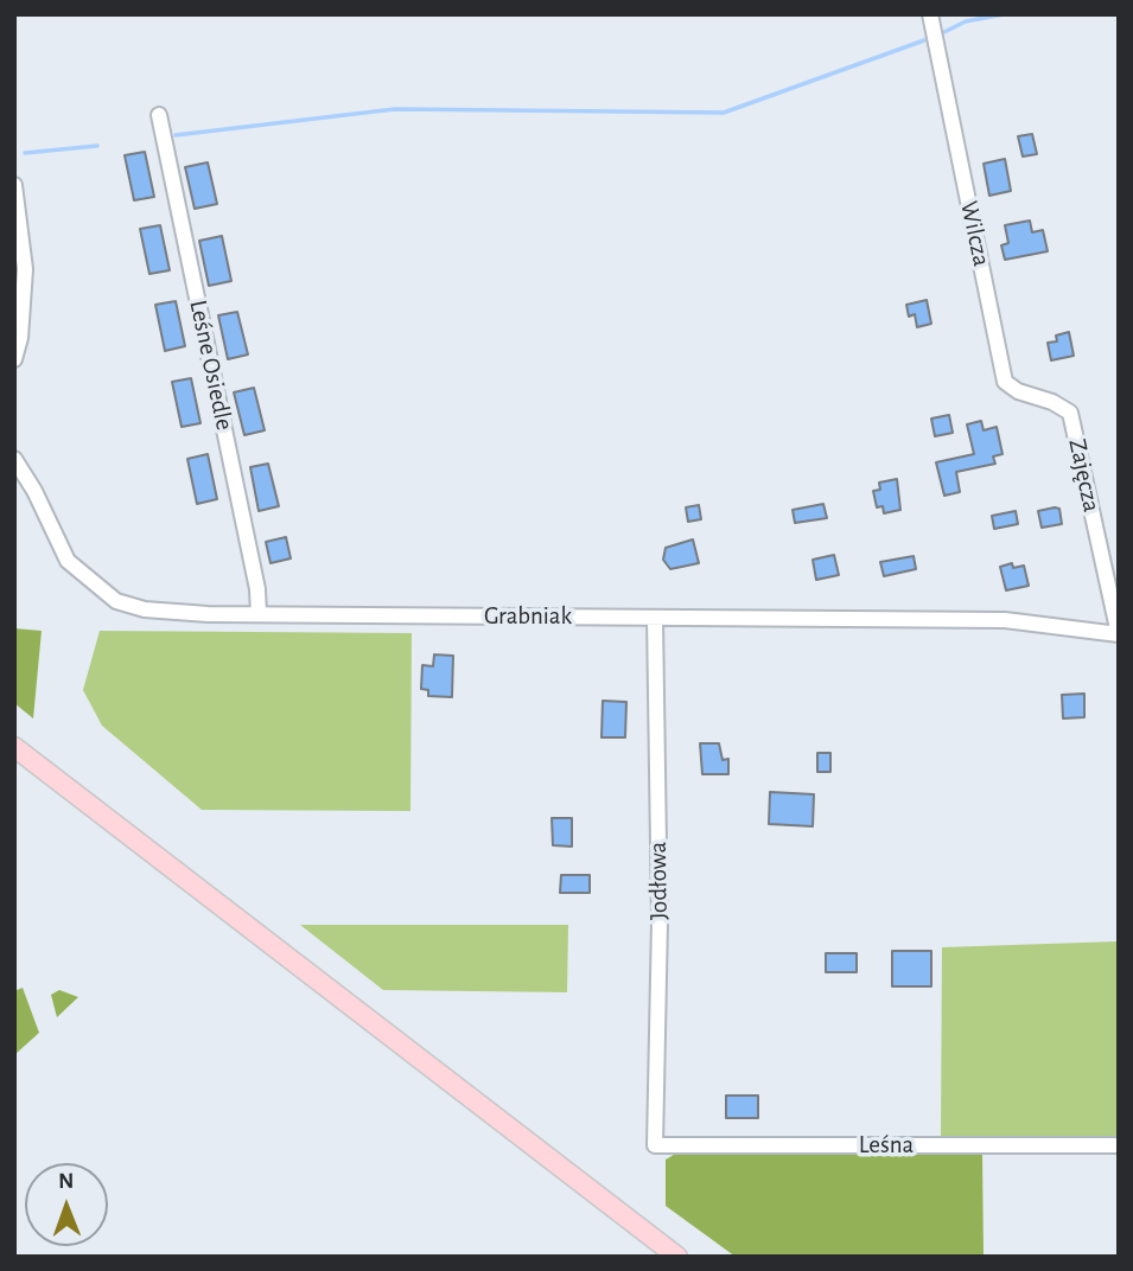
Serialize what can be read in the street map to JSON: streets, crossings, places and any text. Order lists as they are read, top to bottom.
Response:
{
  "streets": {
    "street": [
      "Wilcza",
      "Leśne Osiedle",
      "Zajęcza",
      "Grabniak",
      "Jodłowa",
      "Leśna"
    ]
  },
  "crossings": [
    ["Wilcza", "Zajęcza"],
    ["Leśne Osiedle", "Grabniak"],
    ["Zajęcza", "Grabniak"],
    ["Grabniak", "Jodłowa"],
    ["Jodłowa", "Leśna"]
  ],
  "north": "top"
}
